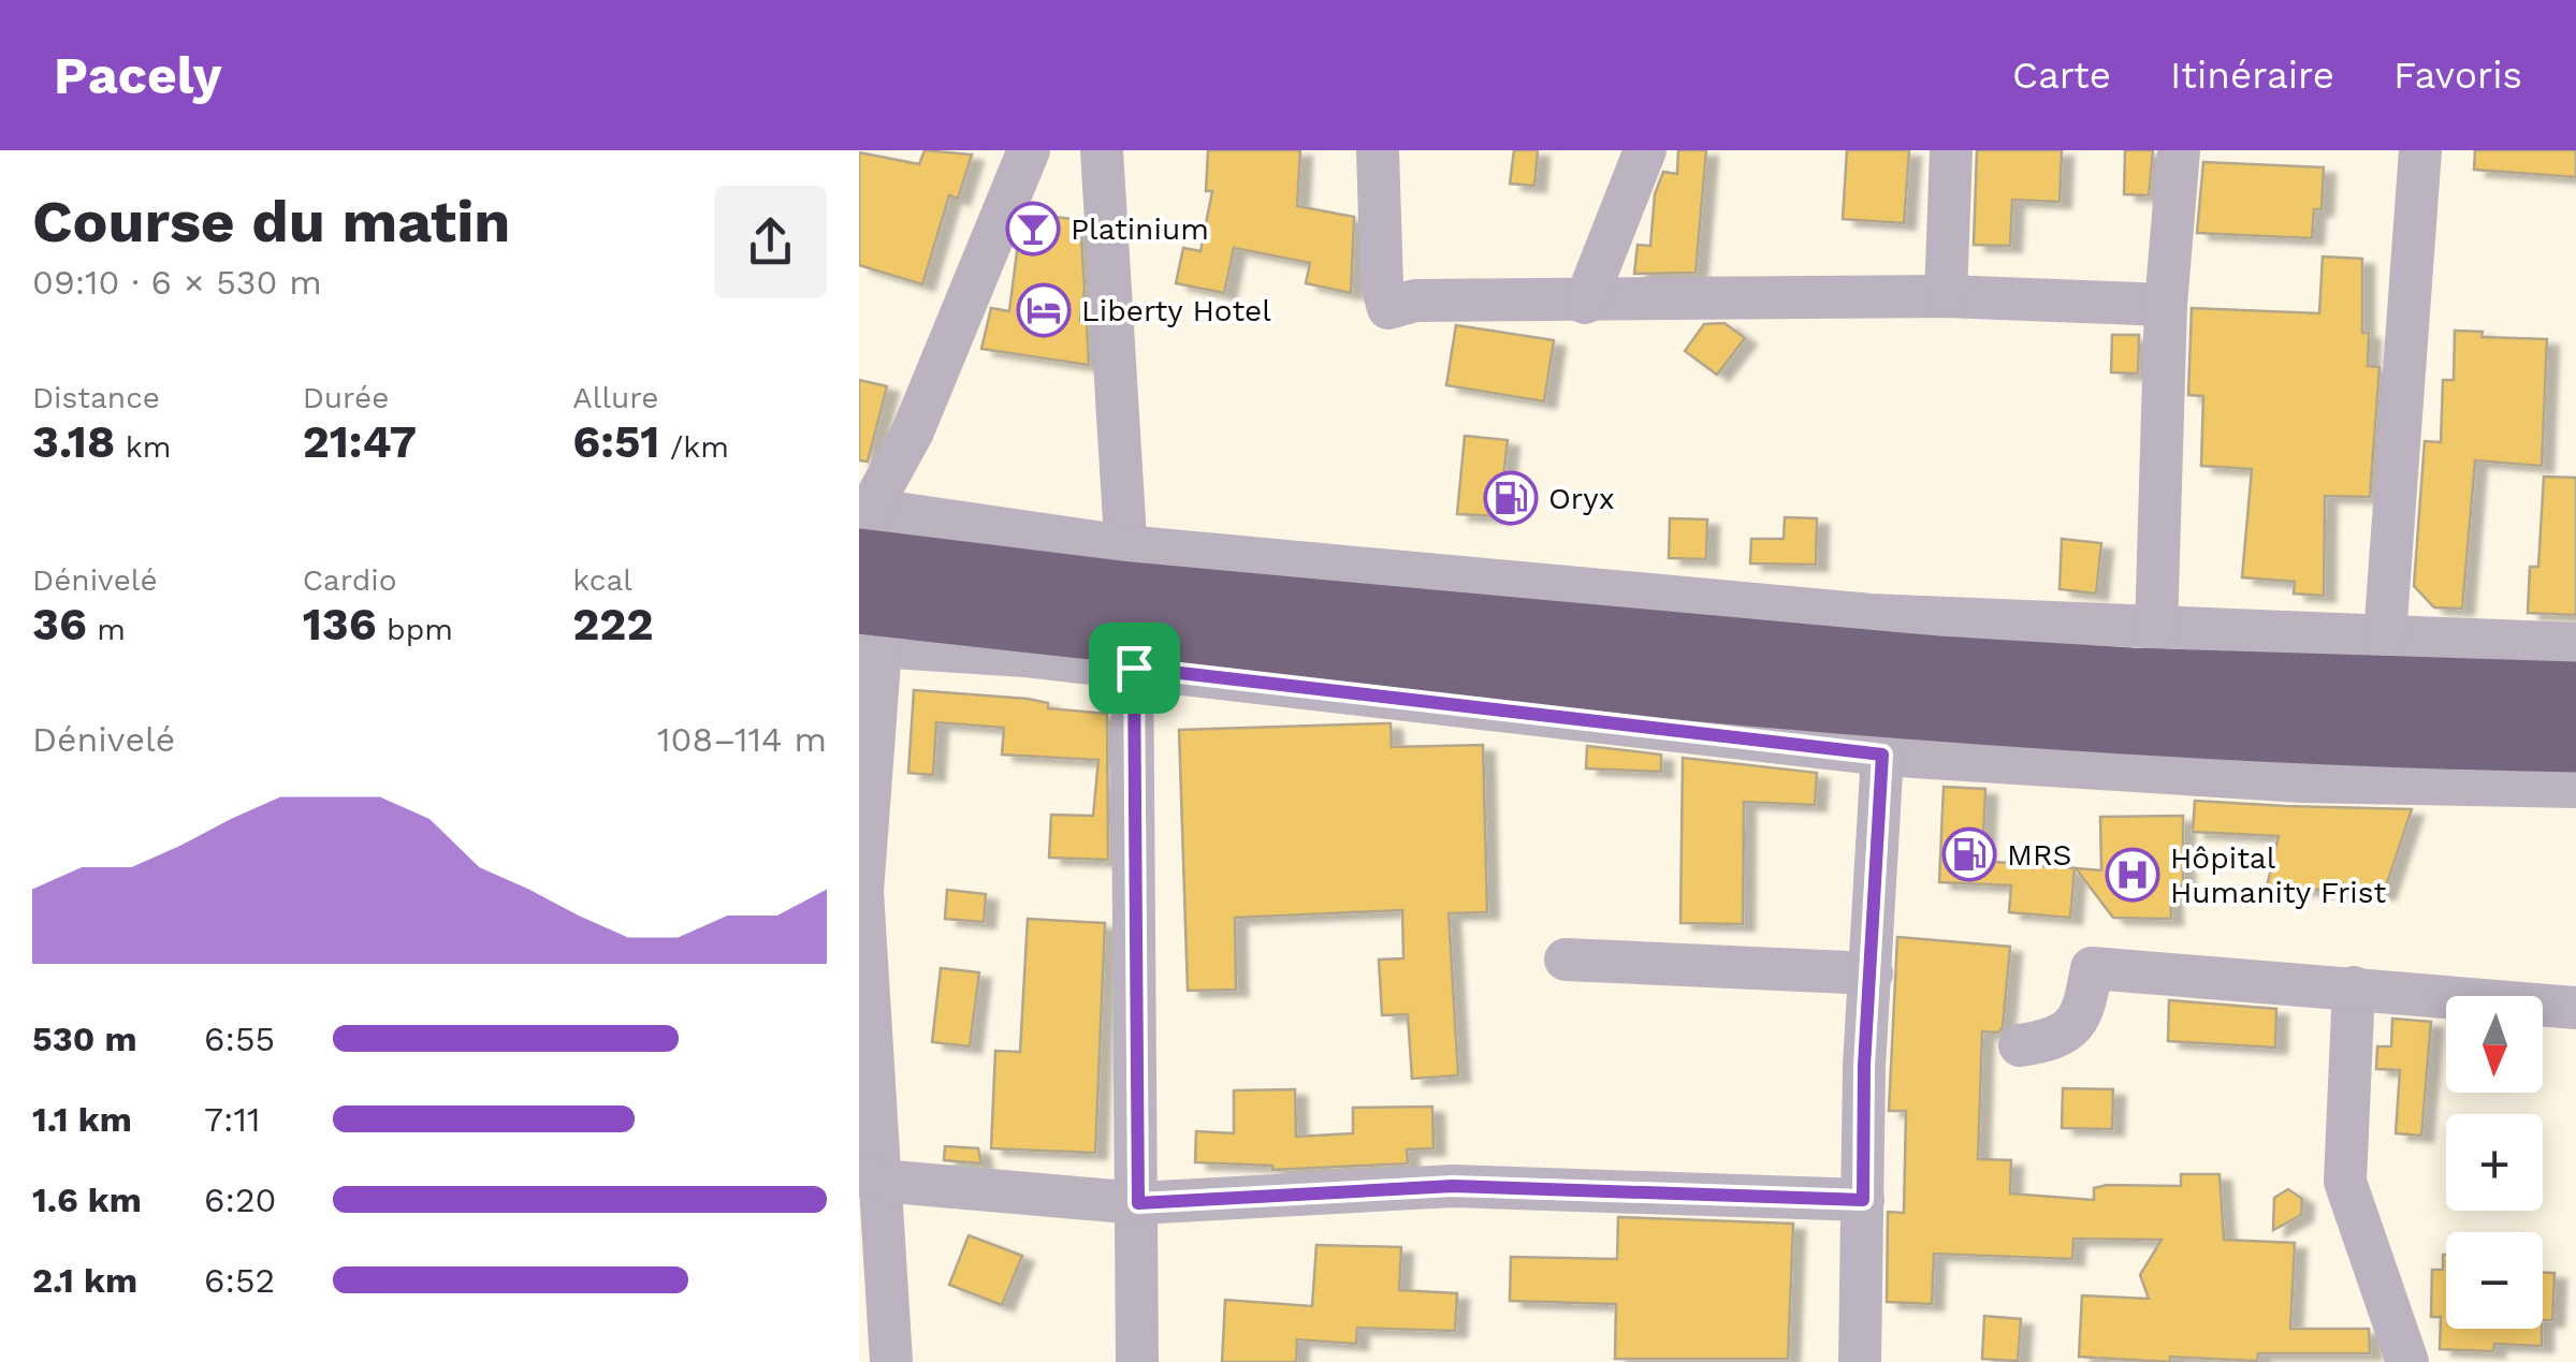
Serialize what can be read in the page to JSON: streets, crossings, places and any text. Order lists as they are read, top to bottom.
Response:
{
  "places": {
    "bar": ["Platinium"],
    "hotel": ["Liberty Hotel"],
    "fuel station": ["Oryx", "MRS"],
    "hospital": ["Hôpital Humanity Frist"]
  },
  "north": "bottom",
  "page": {
    "header": "Pacely",
    "nav": ["Carte", "Itinéraire", "Favoris"],
    "heading": ["Course du matin", "09:10 · 6 × 530 m"],
    "stats": [
      ["Distance", "3.18 km"],
      ["Durée", "21:47"],
      ["Allure", "6:51 /km"],
      ["Dénivelé", "36 m"],
      ["Cardio", "136 bpm"],
      ["kcal", "222"]
    ],
    "chart": ["Dénivelé", "108–114 m"],
    "map_buttons": ["+", "−"],
    "list": [
      {
        "name": "530 m",
        "note": "6:55"
      },
      {
        "name": "1.1 km",
        "note": "7:11"
      },
      {
        "name": "1.6 km",
        "note": "6:20"
      },
      {
        "name": "2.1 km",
        "note": "6:52"
      }
    ]
  }
}
